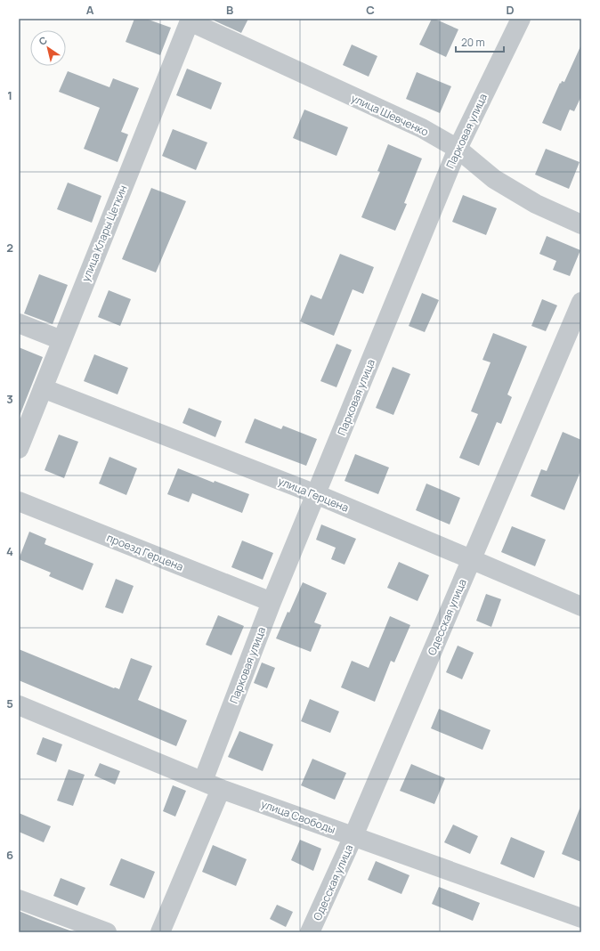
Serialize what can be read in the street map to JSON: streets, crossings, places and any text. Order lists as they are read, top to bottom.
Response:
{
  "streets": {
    "street": [
      "улица Шевченко",
      "Парковая улица",
      "улица Клары Цеткин",
      "улица Герцена",
      "проезд Герцена",
      "Одесская улица",
      "улица Свободы"
    ]
  },
  "crossings": [
    ["улица Шевченко", "Парковая улица"],
    ["улица Шевченко", "улица Клары Цеткин"],
    ["Парковая улица", "улица Герцена"],
    ["Парковая улица", "проезд Герцена"],
    ["Парковая улица", "улица Свободы"],
    ["улица Клары Цеткин", "улица Герцена"],
    ["улица Герцена", "Одесская улица"],
    ["Одесская улица", "улица Свободы"]
  ],
  "scale_bar": "20 m",
  "north": "top left",
  "grid": {
    "columns": [
      "A",
      "B",
      "C",
      "D"
    ],
    "rows": [
      "1",
      "2",
      "3",
      "4",
      "5",
      "6"
    ]
  }
}
